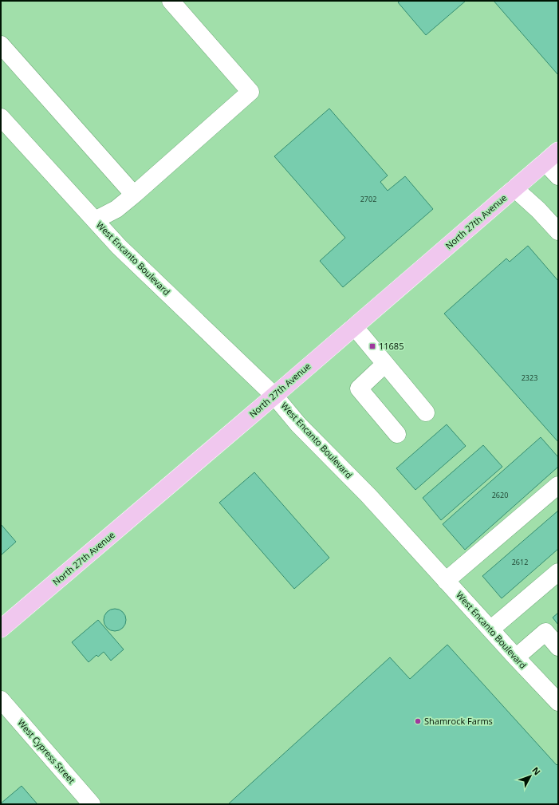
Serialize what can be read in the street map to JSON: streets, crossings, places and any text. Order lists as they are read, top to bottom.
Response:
{
  "streets": {
    "main road": ["North 27th Avenue"],
    "street": ["West Encanto Boulevard", "West Cypress Street"]
  },
  "crossings": [
    ["North 27th Avenue", "West Encanto Boulevard"]
  ],
  "places": {
    "transit": ["11685"],
    "other": ["Shamrock Farms"]
  },
  "house_numbers": [
    "2702",
    "2323",
    "2620",
    "2612"
  ],
  "north": "top right"
}
